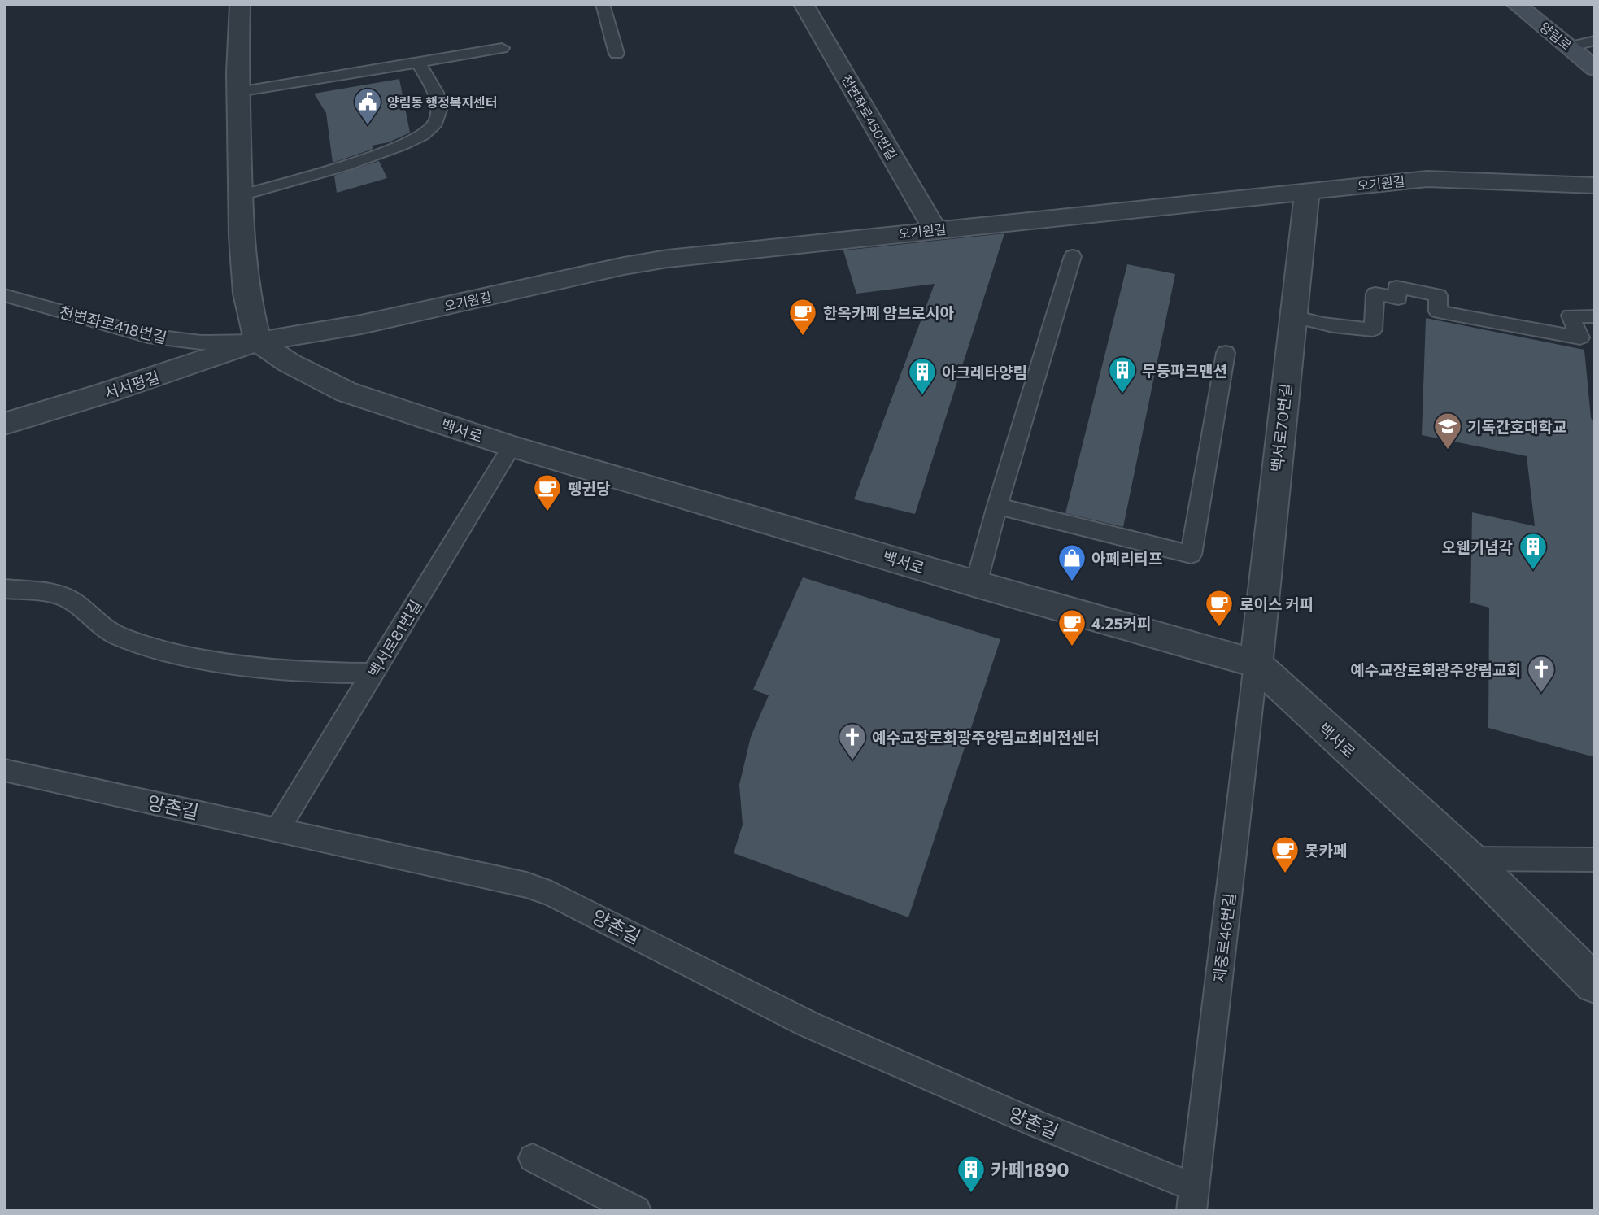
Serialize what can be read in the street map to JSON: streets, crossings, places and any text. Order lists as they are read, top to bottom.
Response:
{
  "streets": {
    "main road": ["양림로"],
    "street": [
      "천변좌로450번길",
      "오기원길",
      "서서평길",
      "백서로70번길",
      "백서로"
    ],
    "lane": [
      "천변좌로418번길",
      "백서로81번길",
      "양촌길",
      "제중로46번길"
    ]
  },
  "crossings": [
    ["천변좌로450번길", "오기원길"],
    ["오기원길", "천변좌로418번길"],
    ["오기원길", "서서평길"],
    ["오기원길", "백서로70번길"],
    ["오기원길", "백서로"],
    ["천변좌로418번길", "서서평길"],
    ["천변좌로418번길", "백서로"],
    ["서서평길", "백서로"],
    ["백서로70번길", "백서로"],
    ["백서로70번길", "제중로46번길"],
    ["백서로", "백서로81번길"],
    ["백서로", "제중로46번길"],
    ["백서로81번길", "양촌길"],
    ["양촌길", "제중로46번길"]
  ],
  "places": {
    "public building": ["양림동 행정복지센터"],
    "cafe": [
      "한옥카페 암브로시아",
      "펭귄당",
      "로이스 커피",
      "4.25커피",
      "못카페"
    ],
    "building": [
      "무등파크맨션",
      "아크레타양림",
      "오웬기념각",
      "카페1890"
    ],
    "school or university": ["기독간호대학교"],
    "shop": ["아페리티프"],
    "church": ["예수교장로회광주양림교회", "예수교장로회광주양림교회비전센터"]
  }
}
